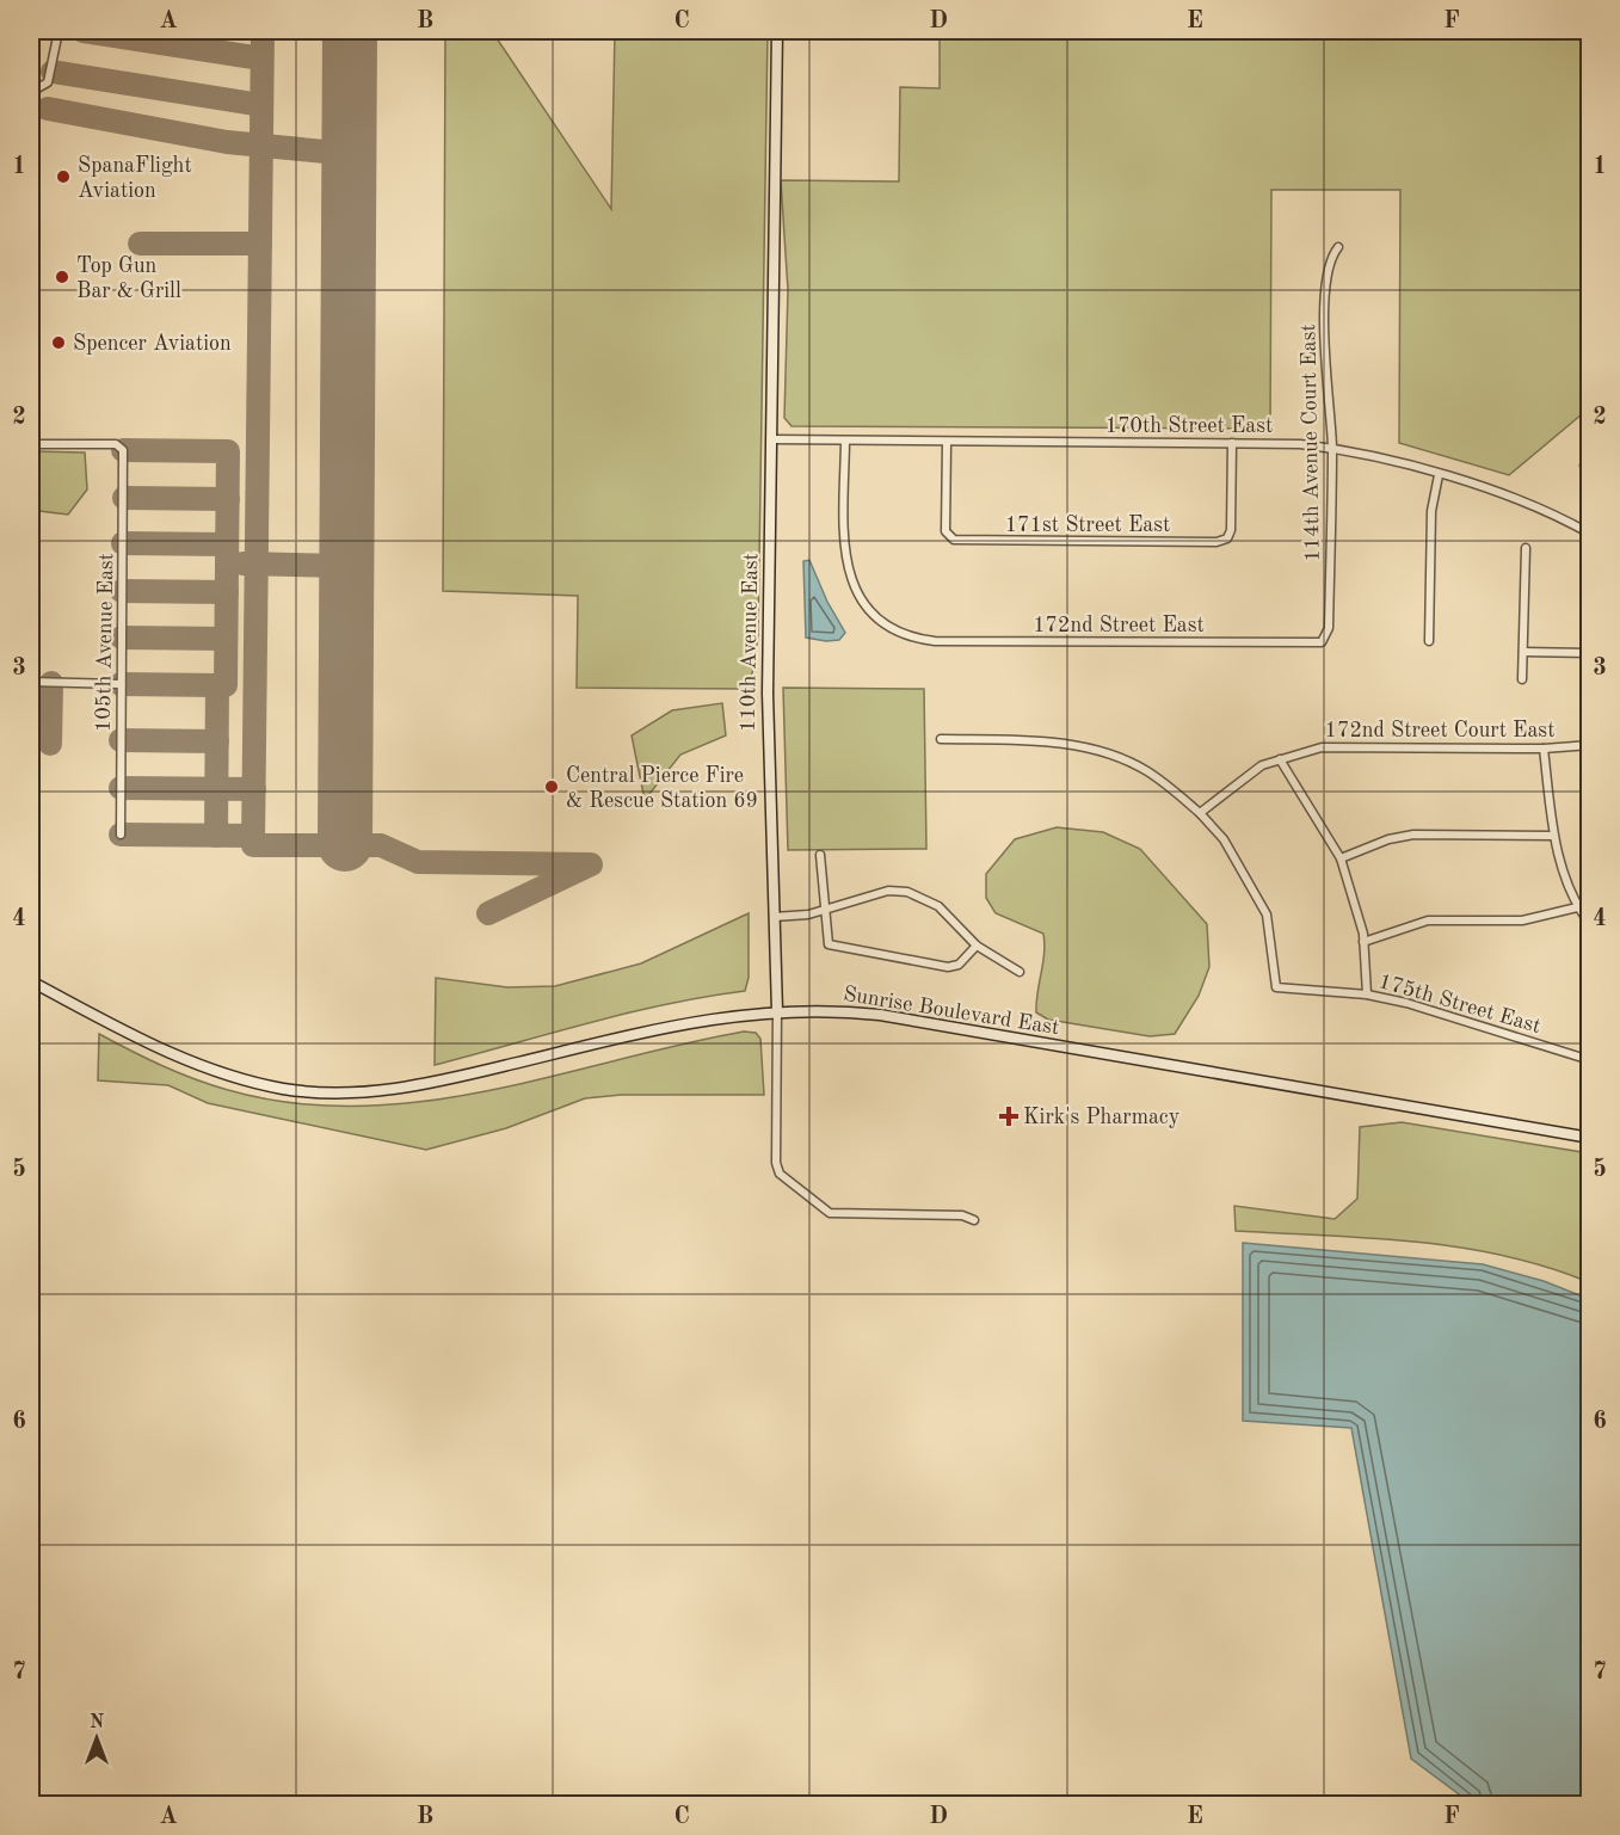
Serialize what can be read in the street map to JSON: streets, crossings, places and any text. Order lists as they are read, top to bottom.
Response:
{
  "streets": {
    "main road": ["110th Avenue East", "Sunrise Boulevard East"],
    "street": [
      "170th Street East",
      "114th Avenue Court East",
      "171st Street East",
      "172nd Street East",
      "105th Avenue East",
      "172nd Street Court East",
      "175th Street East"
    ]
  },
  "crossings": [
    ["170th Street East", "114th Avenue Court East"],
    ["170th Street East", "171st Street East"],
    ["170th Street East", "172nd Street East"],
    ["170th Street East", "110th Avenue East"],
    ["114th Avenue Court East", "172nd Street East"],
    ["110th Avenue East", "Sunrise Boulevard East"],
    ["172nd Street Court East", "175th Street East"]
  ],
  "places": {
    "other": [
      "SpanaFlight Aviation",
      "Top Gun Bar & Grill",
      "Spencer Aviation",
      "Central Pierce Fire & Rescue Station 69"
    ],
    "health": ["Kirk's Pharmacy"]
  },
  "north": "top",
  "grid": {
    "columns": [
      "A",
      "B",
      "C",
      "D",
      "E",
      "F"
    ],
    "rows": [
      "1",
      "2",
      "3",
      "4",
      "5",
      "6",
      "7"
    ]
  }
}
